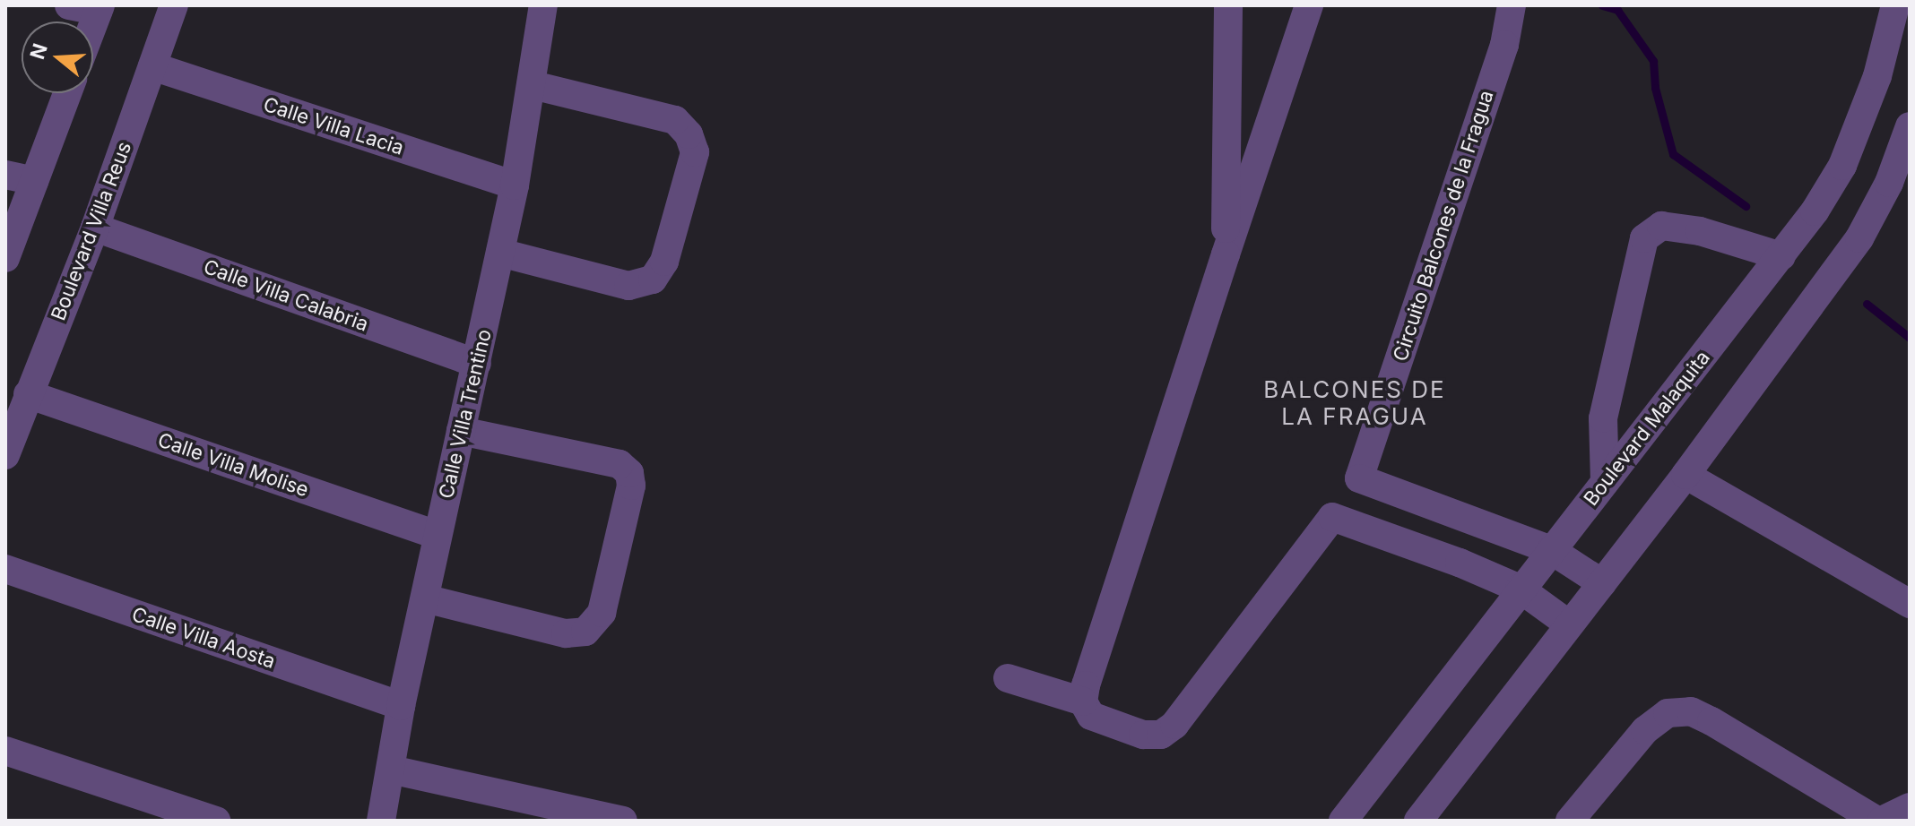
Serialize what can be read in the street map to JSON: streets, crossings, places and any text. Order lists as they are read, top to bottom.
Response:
{
  "streets": {
    "street": [
      "Calle Villa Lacia",
      "Circuito Balcones de la Fragua",
      "Boulevard Villa Reus",
      "Calle Villa Calabria",
      "Calle Villa Trentino",
      "Boulevard Malaquita",
      "Calle Villa Molise",
      "Calle Villa Aosta"
    ]
  },
  "crossings": [
    ["Calle Villa Lacia", "Boulevard Villa Reus"],
    ["Calle Villa Lacia", "Calle Villa Trentino"],
    ["Circuito Balcones de la Fragua", "Boulevard Malaquita"],
    ["Boulevard Villa Reus", "Calle Villa Calabria"],
    ["Boulevard Villa Reus", "Calle Villa Molise"],
    ["Calle Villa Calabria", "Calle Villa Trentino"],
    ["Calle Villa Trentino", "Calle Villa Molise"],
    ["Calle Villa Trentino", "Calle Villa Aosta"]
  ],
  "districts": ["BALCONES DE LA FRAGUA"],
  "north": "left"
}
